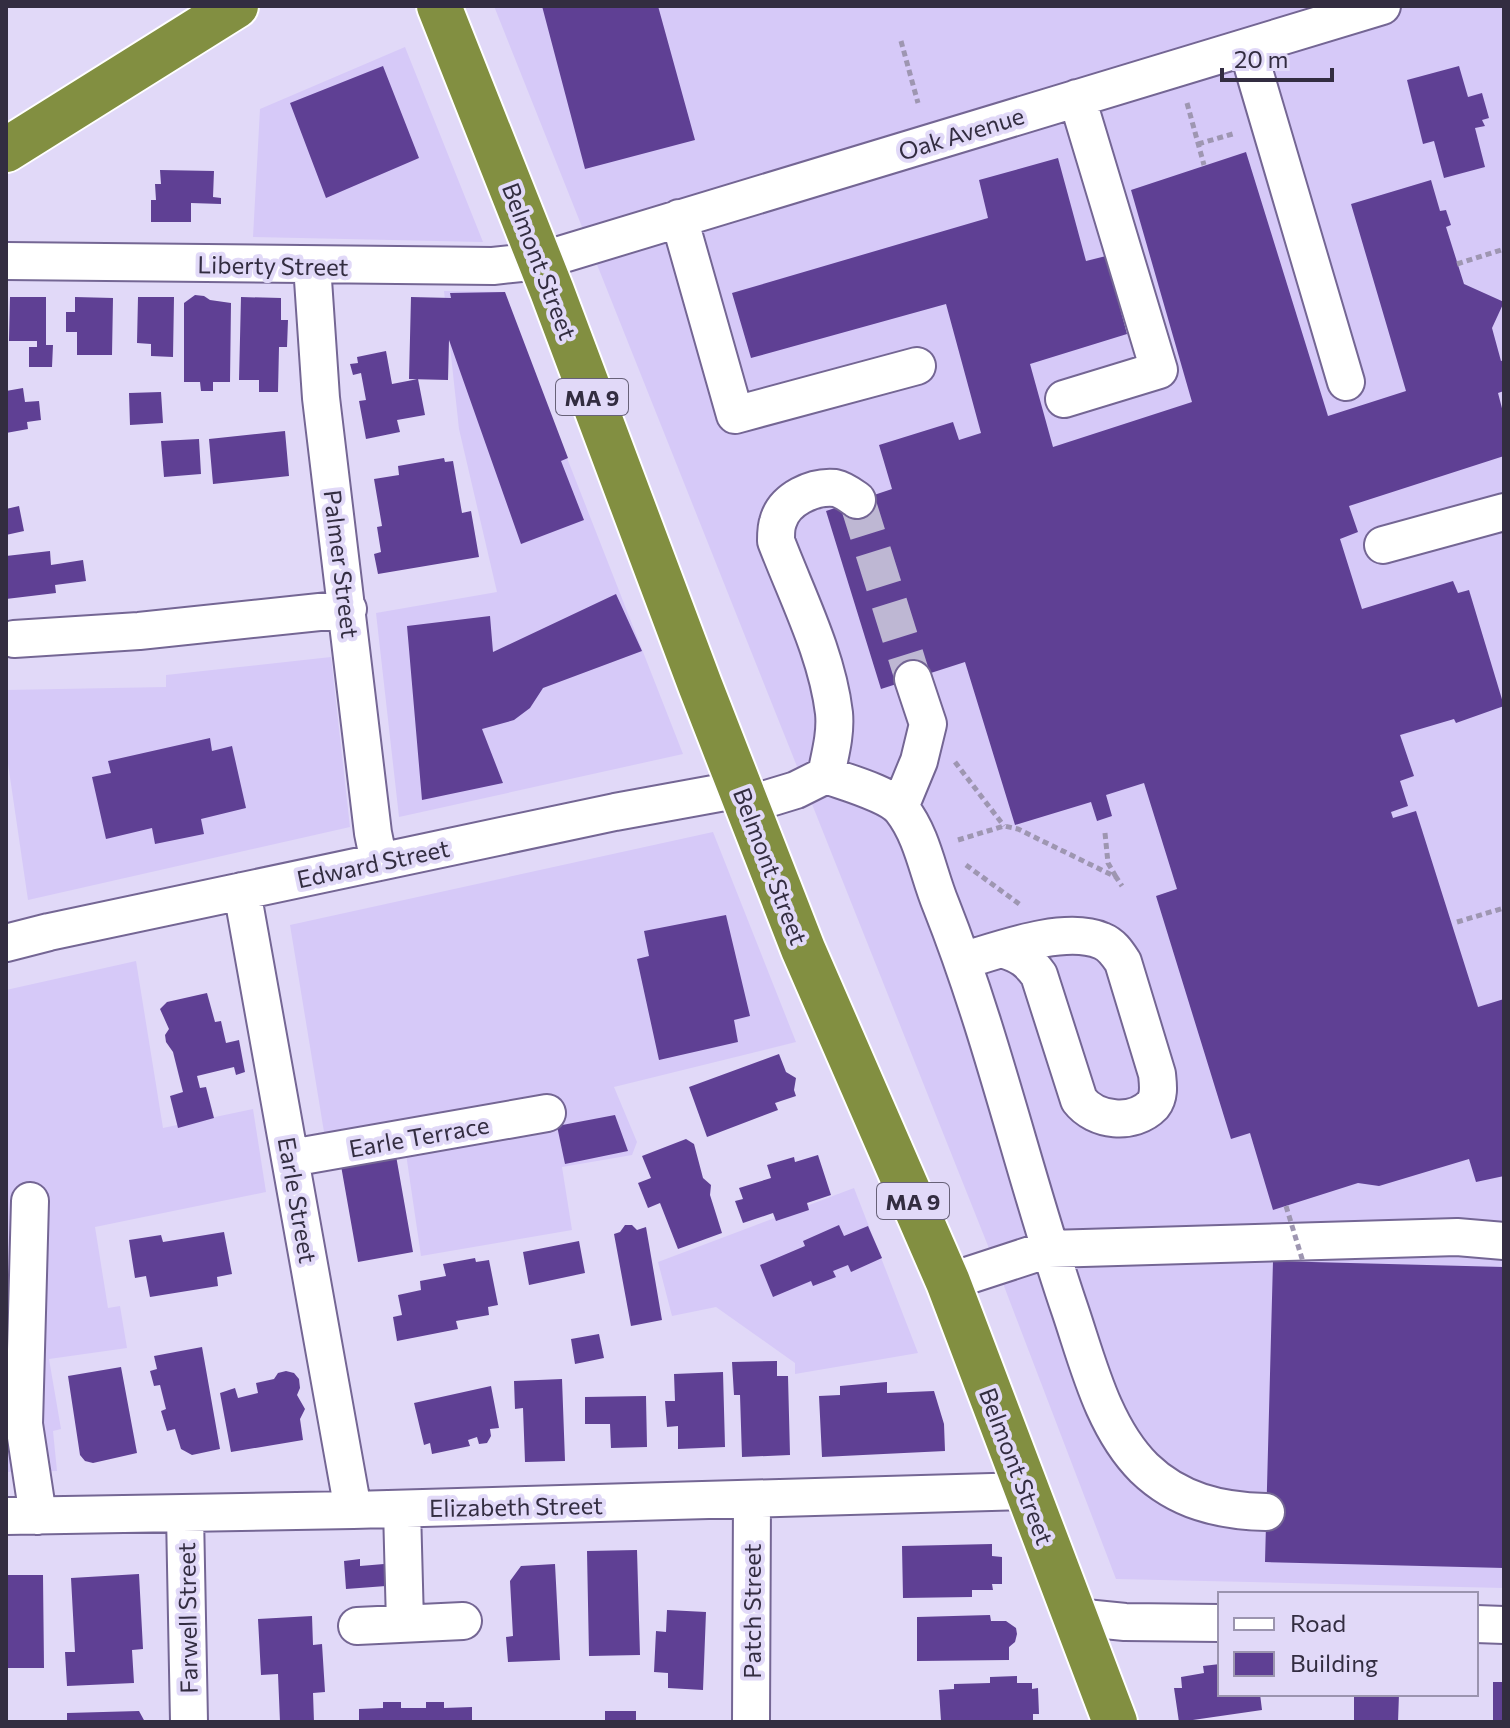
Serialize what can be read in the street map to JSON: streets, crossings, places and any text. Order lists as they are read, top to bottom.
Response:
{
  "streets": {
    "highway": ["Belmont Street", "MA 9"],
    "street": [
      "Oak Avenue",
      "Liberty Street",
      "Palmer Street",
      "Edward Street",
      "Earle Terrace",
      "Earle Street",
      "Elizabeth Street",
      "Patch Street",
      "Farwell Street"
    ]
  },
  "crossings": [
    ["Oak Avenue", "Belmont Street"],
    ["Oak Avenue", "Liberty Street"],
    ["Belmont Street", "Liberty Street"],
    ["Belmont Street", "Edward Street"],
    ["Belmont Street", "Elizabeth Street"],
    ["Liberty Street", "Palmer Street"],
    ["Palmer Street", "Edward Street"],
    ["Edward Street", "Earle Street"],
    ["Earle Terrace", "Earle Street"],
    ["Earle Street", "Elizabeth Street"],
    ["Elizabeth Street", "Patch Street"],
    ["Elizabeth Street", "Farwell Street"]
  ],
  "legend": ["Road", "Building"],
  "scale_bar": "20 m"
}
